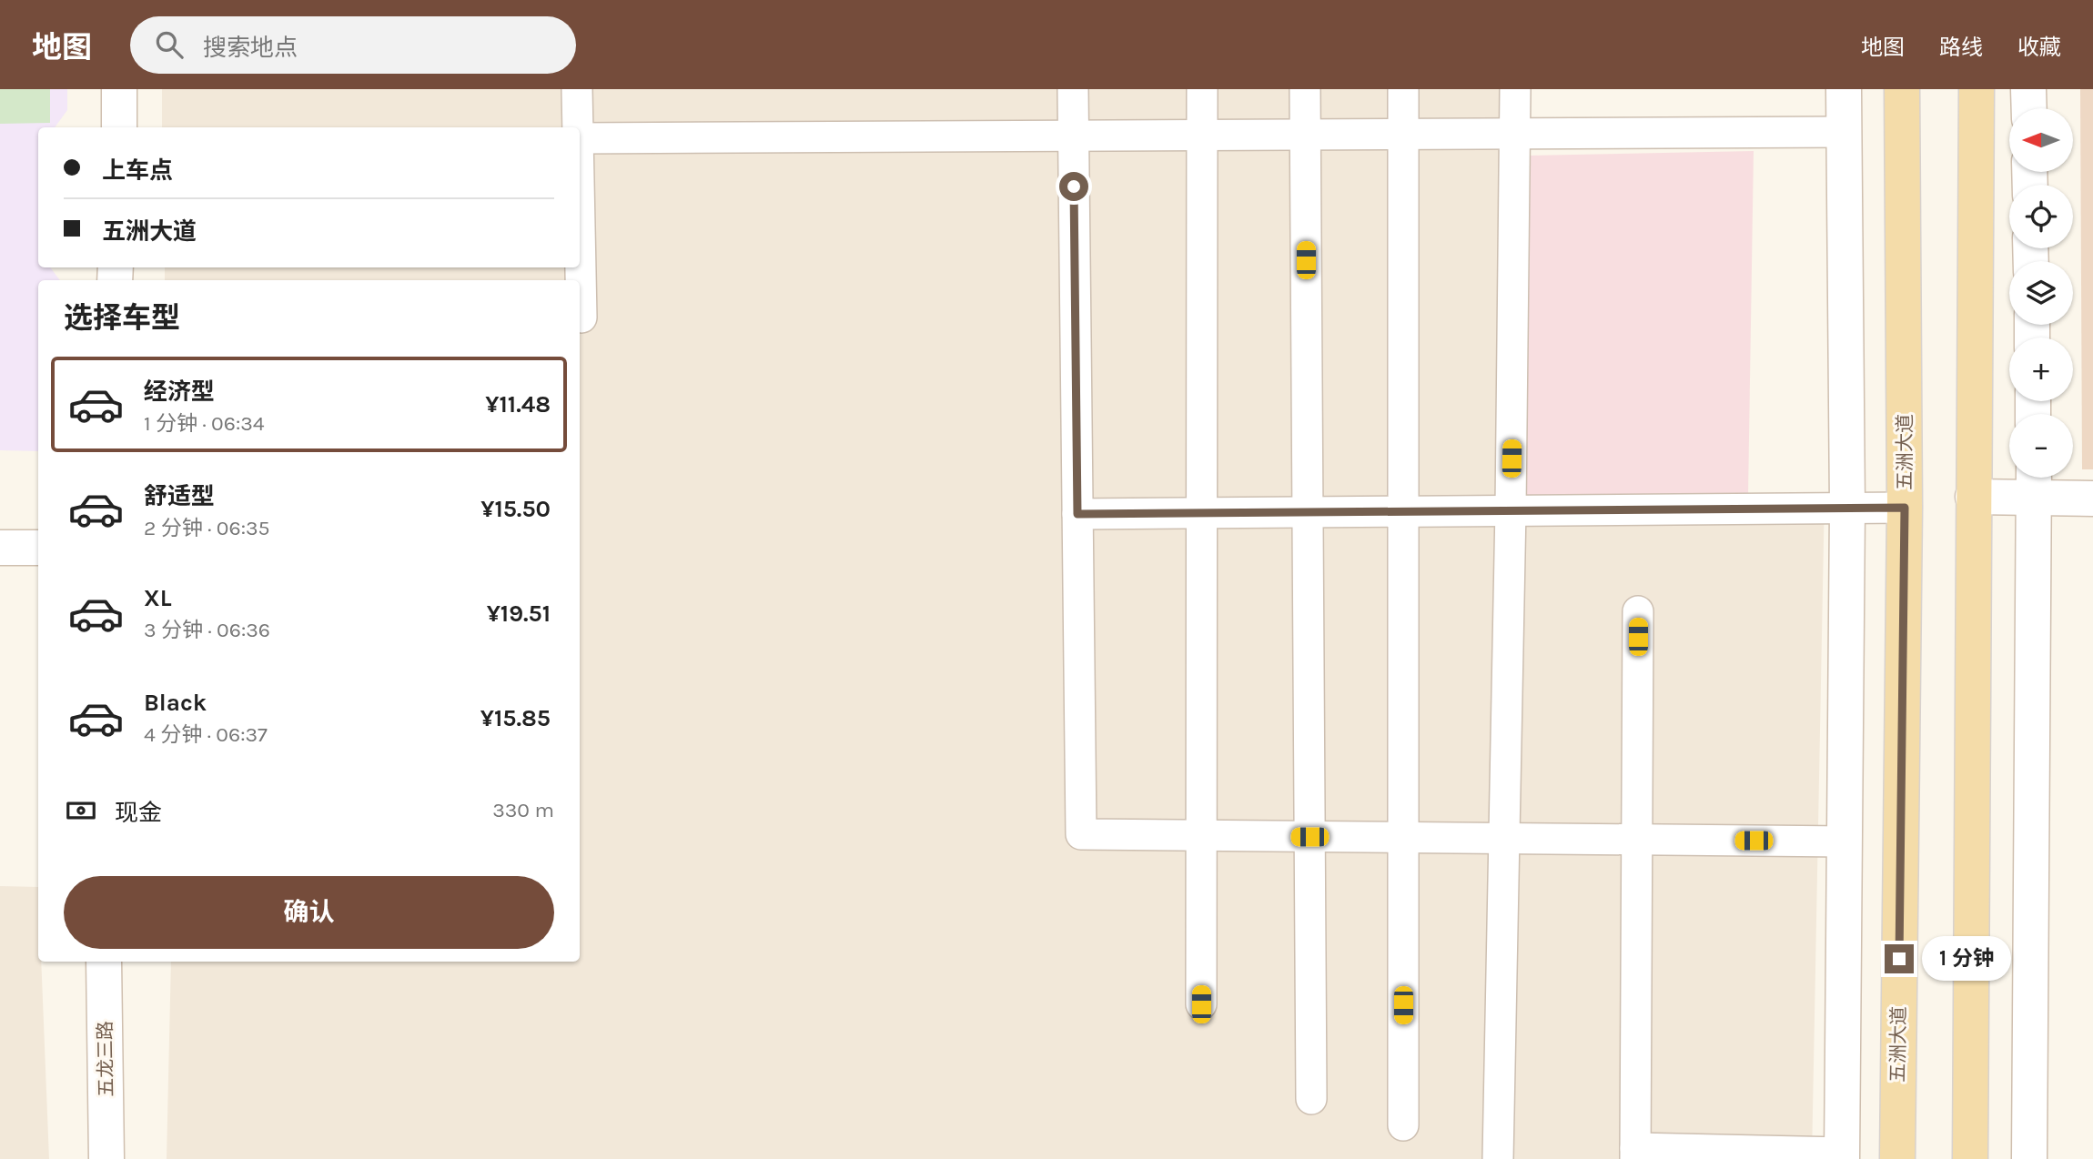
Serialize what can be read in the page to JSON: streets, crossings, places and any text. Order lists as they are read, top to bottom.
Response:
{
  "streets": {
    "main road": ["五洲大道"],
    "street": ["五龙三路"]
  },
  "north": "left",
  "page": {
    "header": "地图",
    "search": "搜索地点",
    "nav": ["地图", "路线", "收藏"],
    "map_buttons": ["+", "−"],
    "banner": ["上车点", "五洲大道"],
    "heading": "选择车型",
    "list": [
      {
        "name": "经济型",
        "note": "1 分钟 · 06:34",
        "value": "¥11.48"
      },
      {
        "name": "舒适型",
        "note": "2 分钟 · 06:35",
        "value": "¥15.50"
      },
      {
        "name": "XL",
        "note": "3 分钟 · 06:36",
        "value": "¥19.51"
      },
      {
        "name": "Black",
        "note": "4 分钟 · 06:37",
        "value": "¥15.85"
      }
    ],
    "pay": ["现金", "330 m"],
    "buttons": "确认",
    "bubble": "1 分钟"
  }
}
